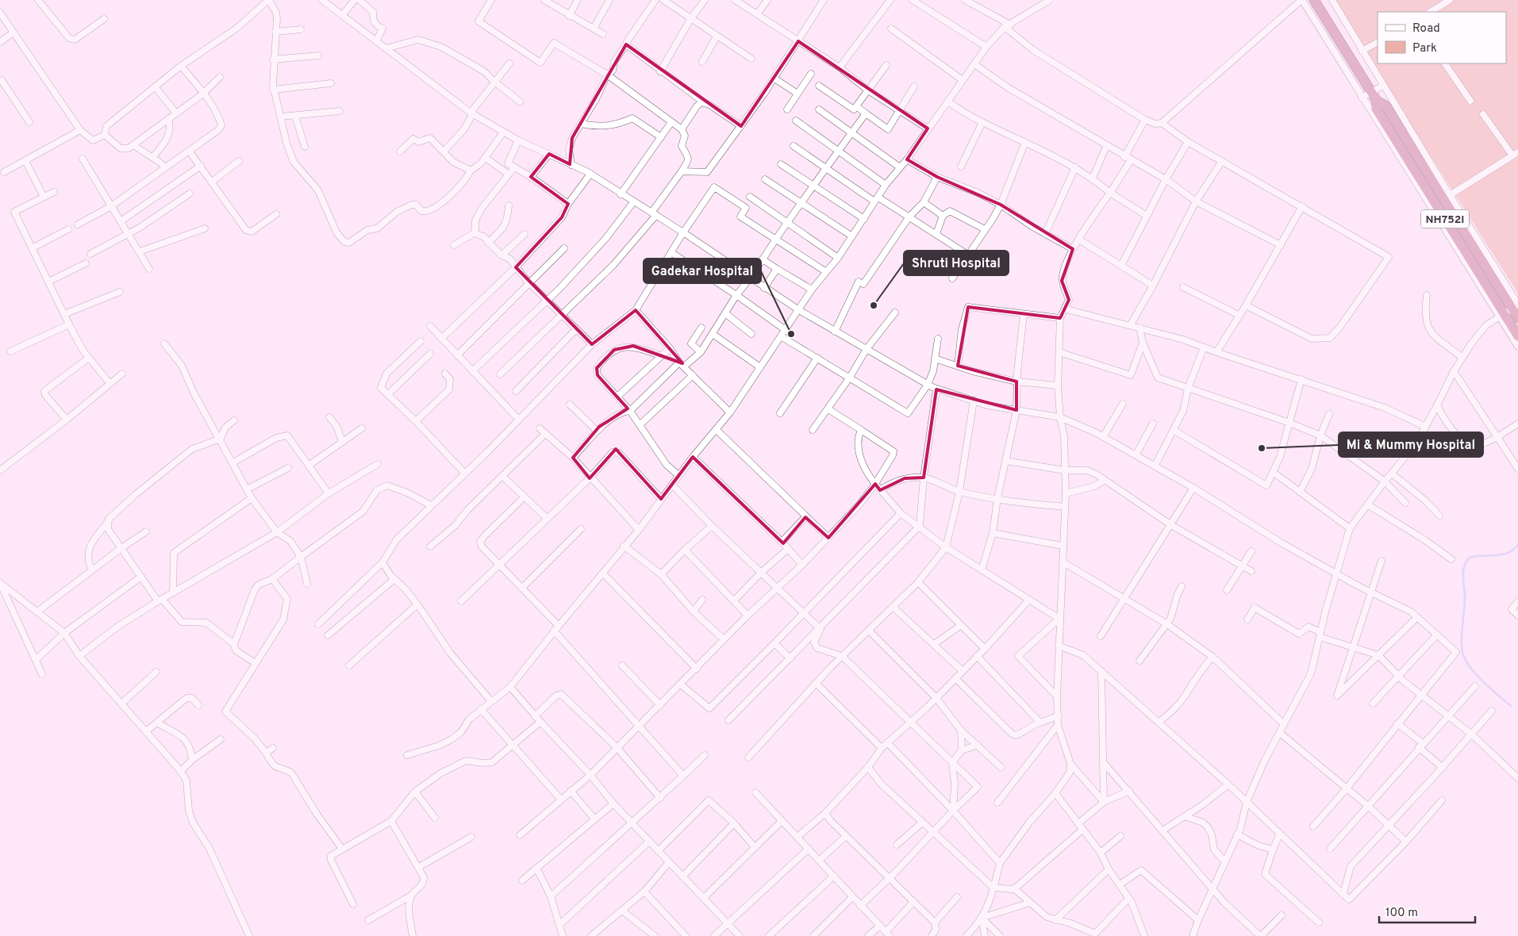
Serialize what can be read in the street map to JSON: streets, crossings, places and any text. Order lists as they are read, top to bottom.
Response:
{
  "streets": {
    "highway": ["NH752I"]
  },
  "places": ["Shruti Hospital", "Gadekar Hospital", "Mi & Mummy Hospital"],
  "legend": ["Road", "Park"],
  "scale_bar": "100 m"
}
